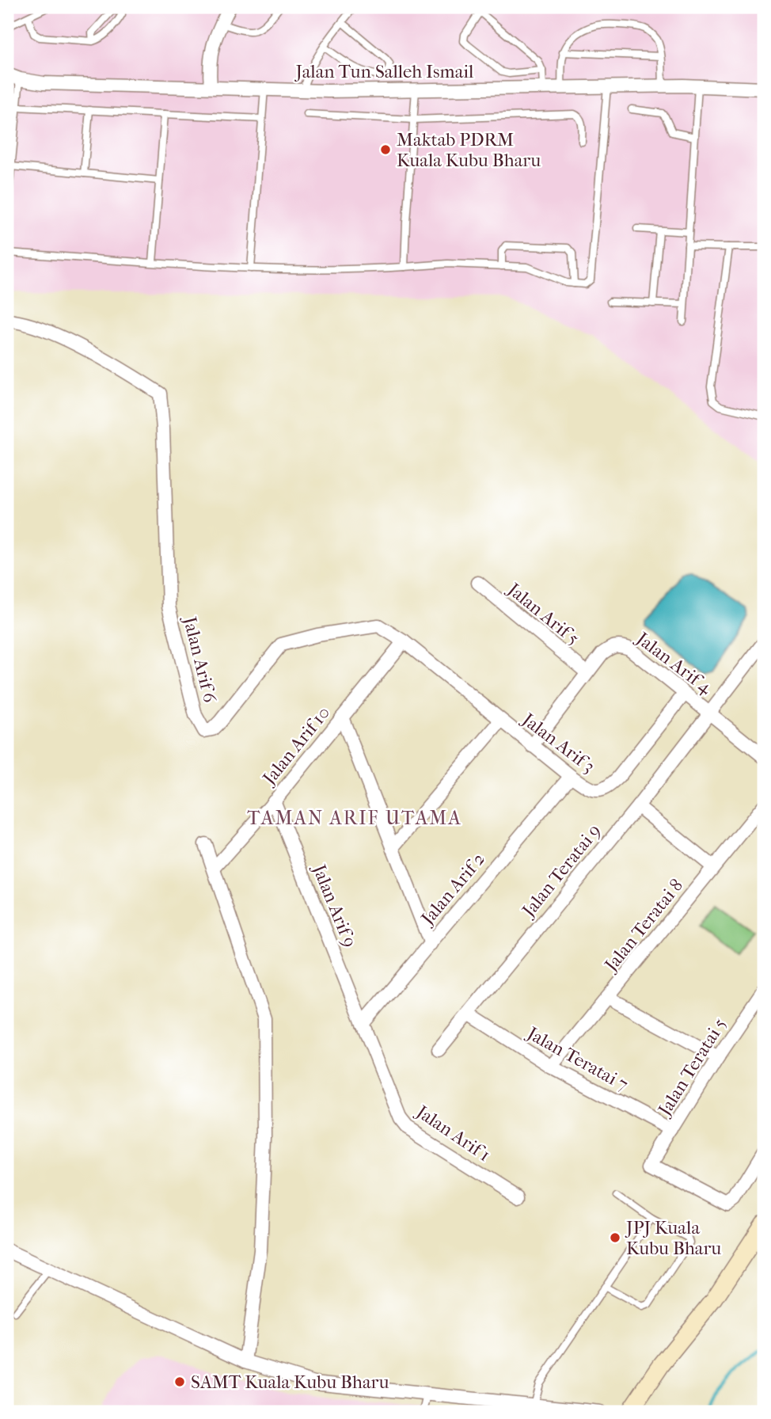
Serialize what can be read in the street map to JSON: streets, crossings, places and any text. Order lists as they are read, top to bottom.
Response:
{
  "streets": {
    "street": [
      "Jalan Tun Salleh Ismail",
      "Jalan Arif 5",
      "Jalan Arif 6",
      "Jalan Arif 4",
      "Jalan Arif 3",
      "Jalan Arif 10",
      "Jalan Teratai 9",
      "Jalan Arif 2",
      "Jalan Arif 9",
      "Jalan Teratai 8",
      "Jalan Teratai 7",
      "Jalan Teratai 5",
      "Jalan Arif 1"
    ]
  },
  "crossings": [
    ["Jalan Arif 5", "Jalan Arif 4"],
    ["Jalan Arif 6", "Jalan Arif 3"],
    ["Jalan Arif 6", "Jalan Arif 10"],
    ["Jalan Arif 4", "Jalan Arif 3"],
    ["Jalan Arif 4", "Jalan Teratai 9"],
    ["Jalan Arif 3", "Jalan Arif 2"],
    ["Jalan Arif 10", "Jalan Arif 9"],
    ["Jalan Teratai 9", "Jalan Teratai 7"],
    ["Jalan Arif 2", "Jalan Arif 9"],
    ["Jalan Arif 2", "Jalan Arif 1"],
    ["Jalan Arif 9", "Jalan Arif 1"],
    ["Jalan Teratai 8", "Jalan Teratai 7"],
    ["Jalan Teratai 7", "Jalan Teratai 5"]
  ],
  "districts": ["TAMAN ARIF UTAMA"],
  "places": ["Maktab PDRM Kuala Kubu Bharu", "JPJ Kuala Kubu Bharu", "SAMT Kuala Kubu Bharu"]
}
